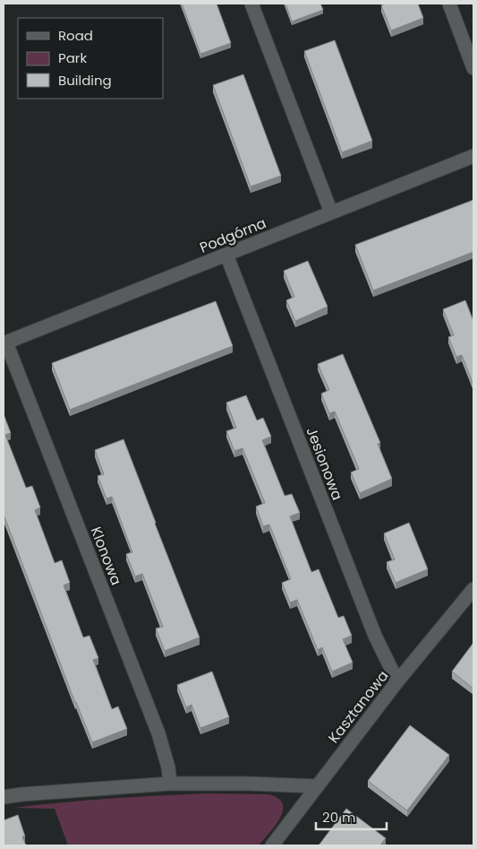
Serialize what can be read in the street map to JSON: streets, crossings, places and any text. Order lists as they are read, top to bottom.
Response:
{
  "streets": {
    "street": [
      "Podgórna",
      "Jesionowa",
      "Klonowa",
      "Kasztanowa"
    ]
  },
  "crossings": [
    ["Podgórna", "Jesionowa"],
    ["Podgórna", "Klonowa"],
    ["Jesionowa", "Kasztanowa"]
  ],
  "legend": ["Road", "Park", "Building"],
  "scale_bar": "20 m"
}
